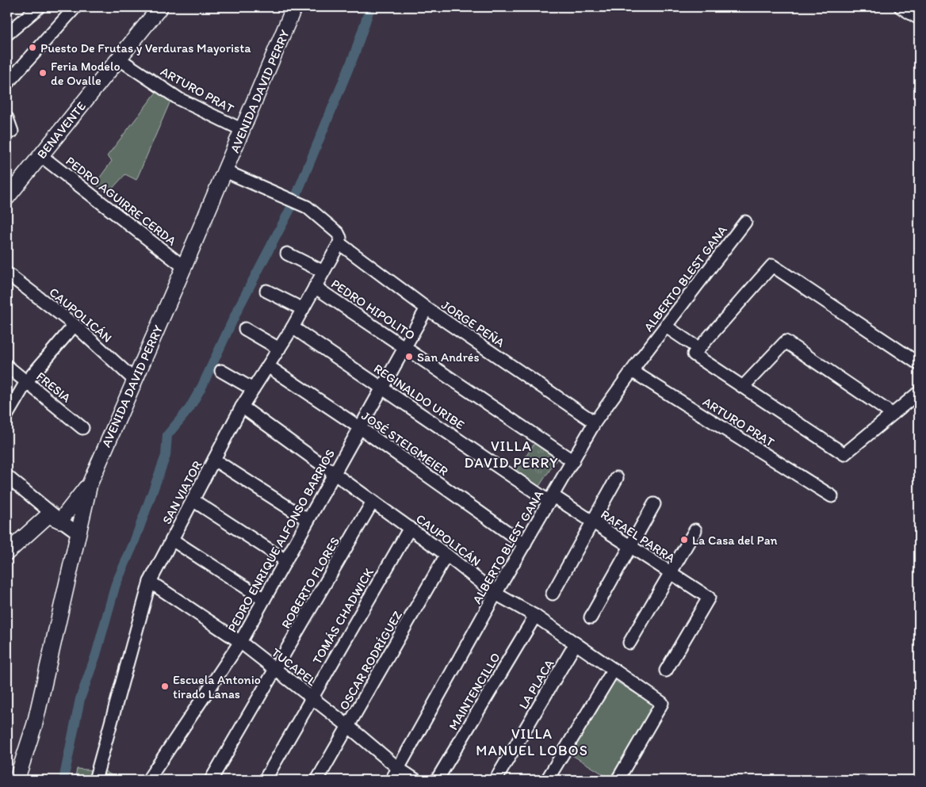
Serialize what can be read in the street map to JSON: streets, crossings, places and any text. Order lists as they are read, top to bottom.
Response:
{
  "streets": {
    "main road": ["AVENIDA DAVID PERRY", "BENAVENTE"],
    "street": [
      "ARTURO PRAT",
      "PEDRO AGUIRRE CERDA",
      "ALBERTO BLEST GANA",
      "PEDRO HIPOLITO",
      "CAUPOLICÁN",
      "JORGE PEÑA",
      "FRESIA",
      "REGINALDO URIBE",
      "JOSÉ STEIGMEIER",
      "SAN VIATOR",
      "RAFAEL PARRA",
      "PEDRO ENRIQUE ALFONSO BARRIOS",
      "ROBERTO FLORES",
      "TOMÁS CHADWICK",
      "OSCAR RODRÍGUEZ",
      "TUCAPEL",
      "LA PLACA",
      "MAINTENCILLO"
    ]
  },
  "crossings": [
    ["ARTURO PRAT", "AVENIDA DAVID PERRY"],
    ["ARTURO PRAT", "BENAVENTE"],
    ["ARTURO PRAT", "ALBERTO BLEST GANA"],
    ["AVENIDA DAVID PERRY", "PEDRO AGUIRRE CERDA"],
    ["AVENIDA DAVID PERRY", "CAUPOLICÁN"],
    ["AVENIDA DAVID PERRY", "JORGE PEÑA"],
    ["BENAVENTE", "PEDRO AGUIRRE CERDA"],
    ["ALBERTO BLEST GANA", "PEDRO HIPOLITO"],
    ["ALBERTO BLEST GANA", "CAUPOLICÁN"],
    ["ALBERTO BLEST GANA", "JORGE PEÑA"],
    ["ALBERTO BLEST GANA", "REGINALDO URIBE"],
    ["ALBERTO BLEST GANA", "JOSÉ STEIGMEIER"],
    ["ALBERTO BLEST GANA", "RAFAEL PARRA"],
    ["ALBERTO BLEST GANA", "TUCAPEL"],
    ["PEDRO HIPOLITO", "SAN VIATOR"],
    ["PEDRO HIPOLITO", "PEDRO ENRIQUE ALFONSO BARRIOS"],
    ["CAUPOLICÁN", "SAN VIATOR"],
    ["CAUPOLICÁN", "PEDRO ENRIQUE ALFONSO BARRIOS"],
    ["CAUPOLICÁN", "ROBERTO FLORES"],
    ["CAUPOLICÁN", "TOMÁS CHADWICK"],
    ["CAUPOLICÁN", "OSCAR RODRÍGUEZ"],
    ["CAUPOLICÁN", "LA PLACA"],
    ["CAUPOLICÁN", "MAINTENCILLO"],
    ["JORGE PEÑA", "SAN VIATOR"],
    ["JORGE PEÑA", "PEDRO ENRIQUE ALFONSO BARRIOS"],
    ["REGINALDO URIBE", "SAN VIATOR"],
    ["REGINALDO URIBE", "RAFAEL PARRA"],
    ["REGINALDO URIBE", "PEDRO ENRIQUE ALFONSO BARRIOS"],
    ["JOSÉ STEIGMEIER", "SAN VIATOR"],
    ["JOSÉ STEIGMEIER", "PEDRO ENRIQUE ALFONSO BARRIOS"],
    ["SAN VIATOR", "TUCAPEL"],
    ["PEDRO ENRIQUE ALFONSO BARRIOS", "TUCAPEL"],
    ["ROBERTO FLORES", "TUCAPEL"],
    ["TOMÁS CHADWICK", "TUCAPEL"],
    ["OSCAR RODRÍGUEZ", "TUCAPEL"]
  ],
  "districts": ["VILLA DAVID PERRY", "VILLA MANUEL LOBOS"],
  "places": [
    "Puesto De Frutas y Verduras Mayorista",
    "Feria Modelo de Ovalle",
    "San Andrés",
    "La Casa del Pan",
    "Escuela Antonio tirado Lanas"
  ]
}
